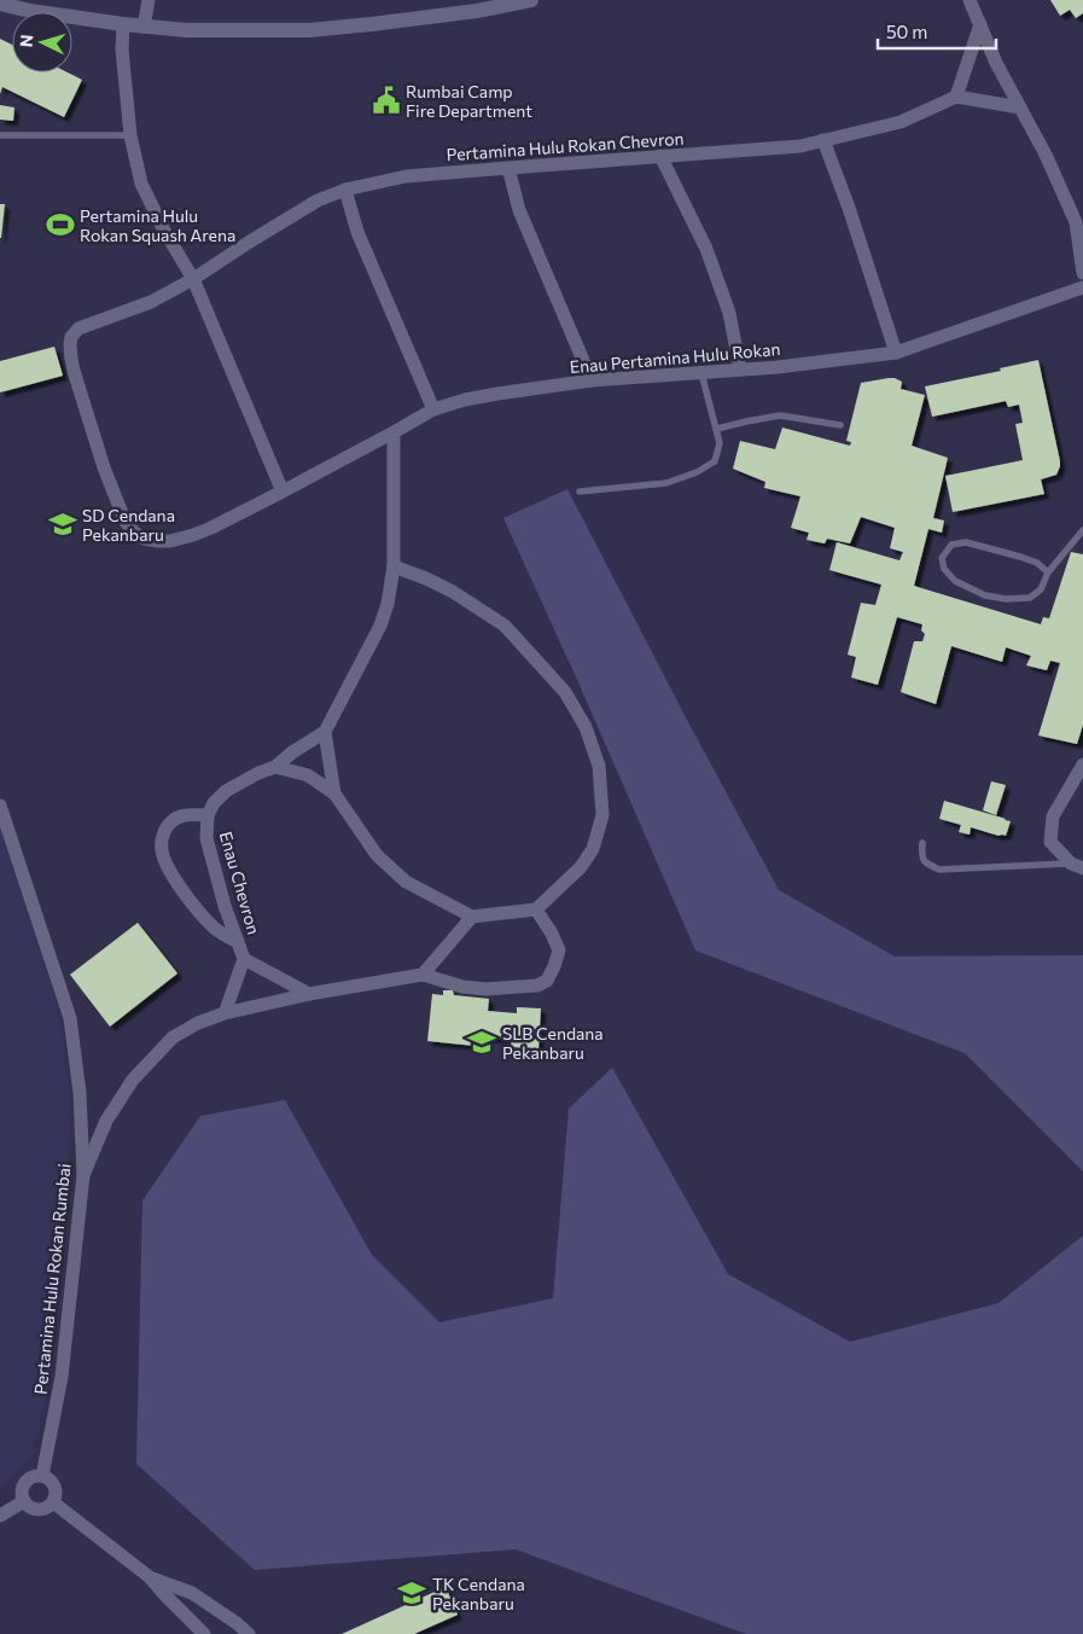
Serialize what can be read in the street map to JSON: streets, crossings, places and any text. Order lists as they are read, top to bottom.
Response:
{
  "streets": {
    "street": [
      "Pertamina Hulu Rokan Chevron",
      "Enau Pertamina Hulu Rokan",
      "Enau Chevron",
      "Pertamina Hulu Rokan Rumbai"
    ]
  },
  "crossings": [
    ["Pertamina Hulu Rokan Chevron", "Enau Pertamina Hulu Rokan"]
  ],
  "places": {
    "public building": ["Rumbai Camp Fire Department"],
    "sports": ["Pertamina Hulu Rokan Squash Arena"],
    "school or university": ["SD Cendana Pekanbaru", "SLB Cendana Pekanbaru", "TK Cendana Pekanbaru"]
  },
  "scale_bar": "50 m",
  "north": "left"
}
